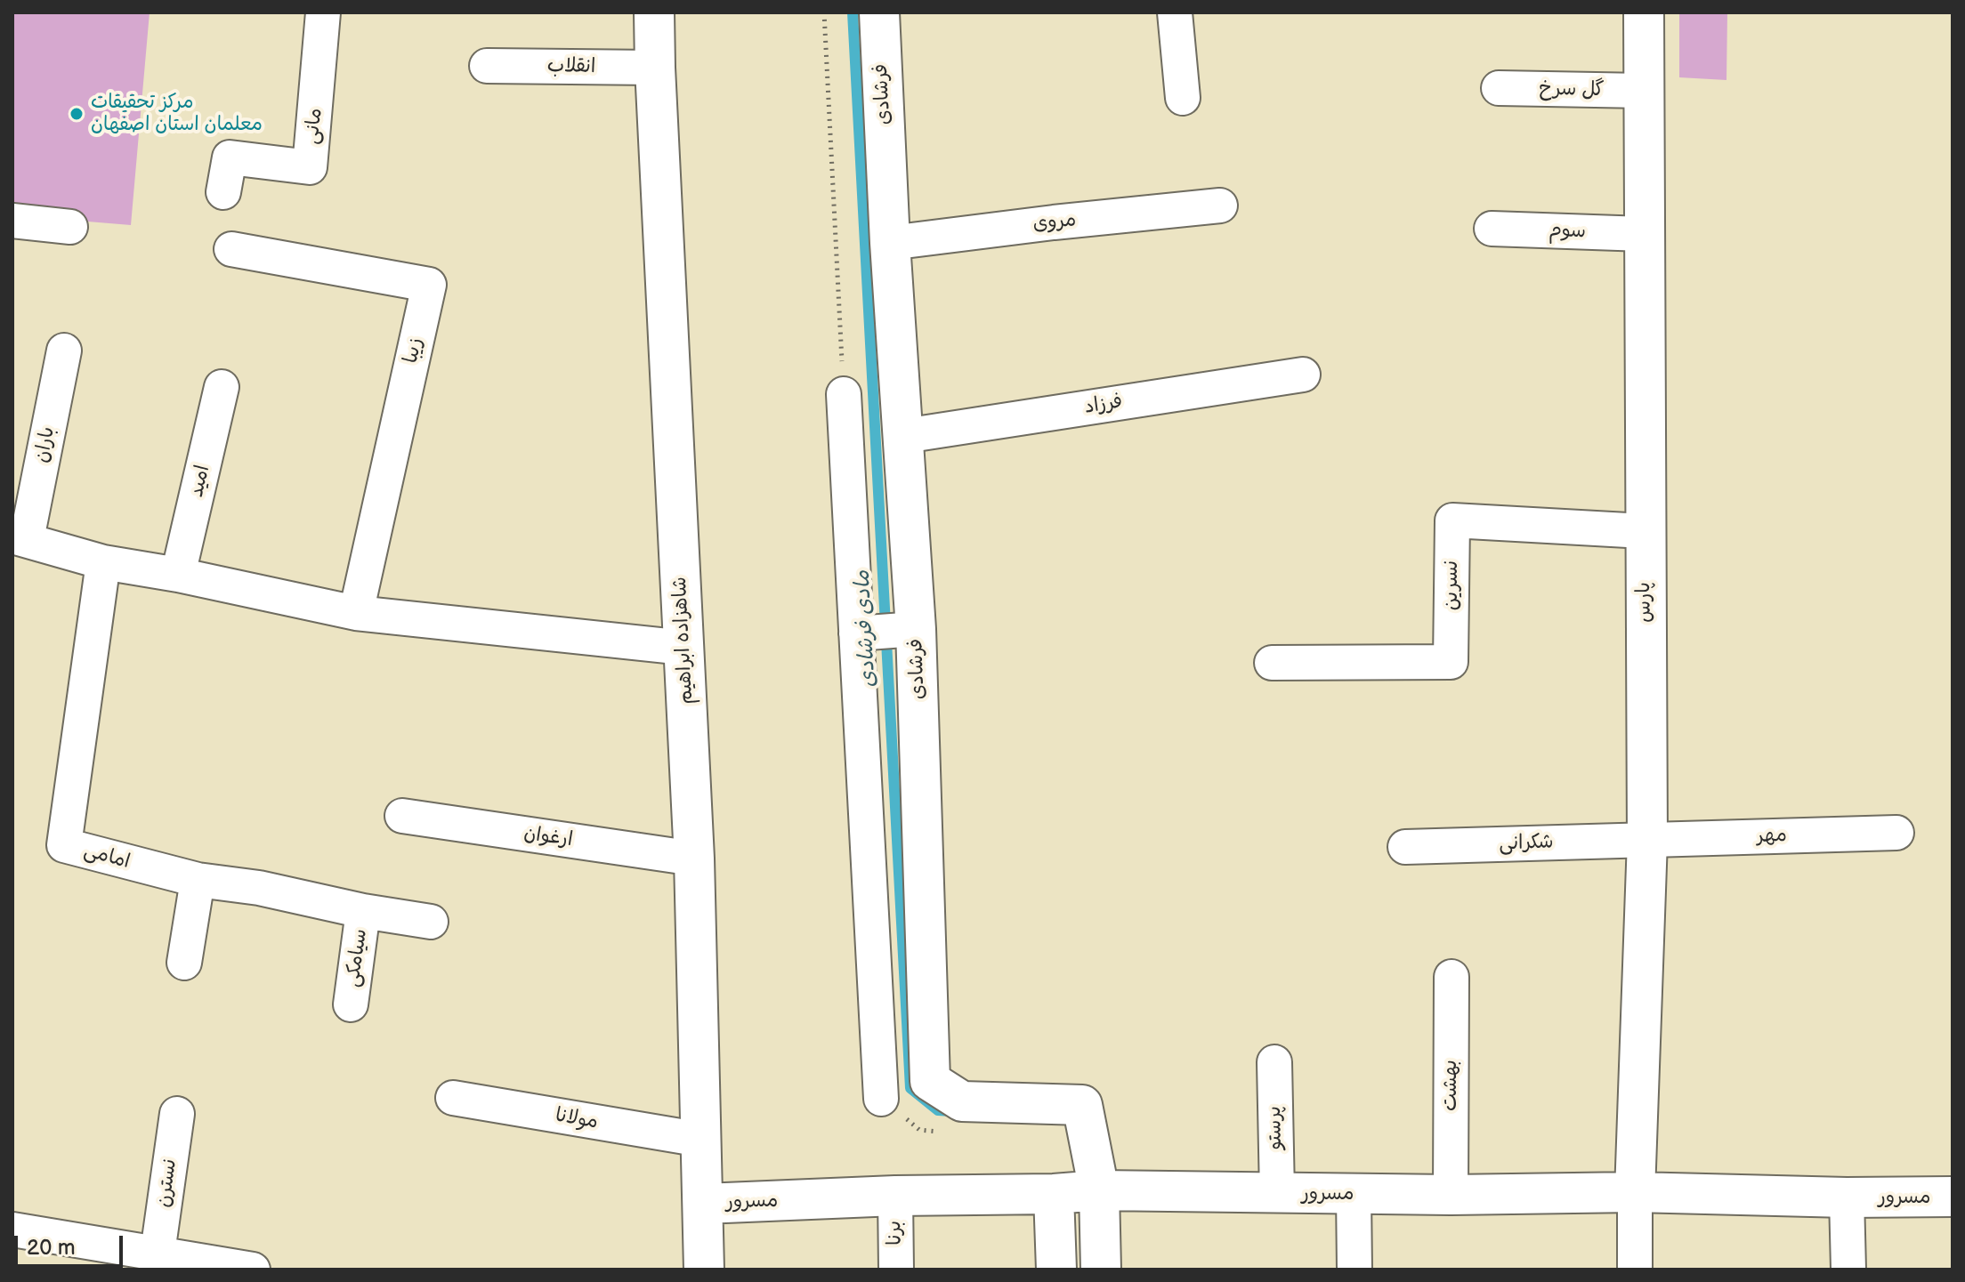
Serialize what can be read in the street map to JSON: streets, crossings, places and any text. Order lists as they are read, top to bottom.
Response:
{
  "streets": {
    "street": [
      "انقلاب",
      "گل سرخ",
      "فرشادی",
      "مانی",
      "مروی",
      "سوم",
      "زیبا",
      "فرزاد",
      "باران",
      "امید",
      "نسرین",
      "پارس",
      "شاهزاده ابراهیم",
      "مهر",
      "ارغوان",
      "شکرانی",
      "امامی",
      "سیامکی",
      "بهشت",
      "مولانا",
      "پرستو",
      "نسترن",
      "مسرور",
      "برنا"
    ]
  },
  "crossings": [
    ["انقلاب", "شاهزاده ابراهیم"],
    ["گل سرخ", "پارس"],
    ["فرشادی", "مروی"],
    ["فرشادی", "فرزاد"],
    ["فرشادی", "مسرور"],
    ["سوم", "پارس"],
    ["نسرین", "پارس"],
    ["پارس", "مهر"],
    ["پارس", "شکرانی"],
    ["پارس", "مسرور"],
    ["شاهزاده ابراهیم", "ارغوان"],
    ["شاهزاده ابراهیم", "مولانا"],
    ["شاهزاده ابراهیم", "مسرور"],
    ["مهر", "شکرانی"],
    ["امامی", "سیامکی"],
    ["بهشت", "مسرور"],
    ["پرستو", "مسرور"],
    ["مسرور", "برنا"]
  ],
  "water": ["مادی فرشادی"],
  "places": ["مرکز تحقیقات معلمان استان اصفهان"],
  "scale_bar": "20 m"
}
